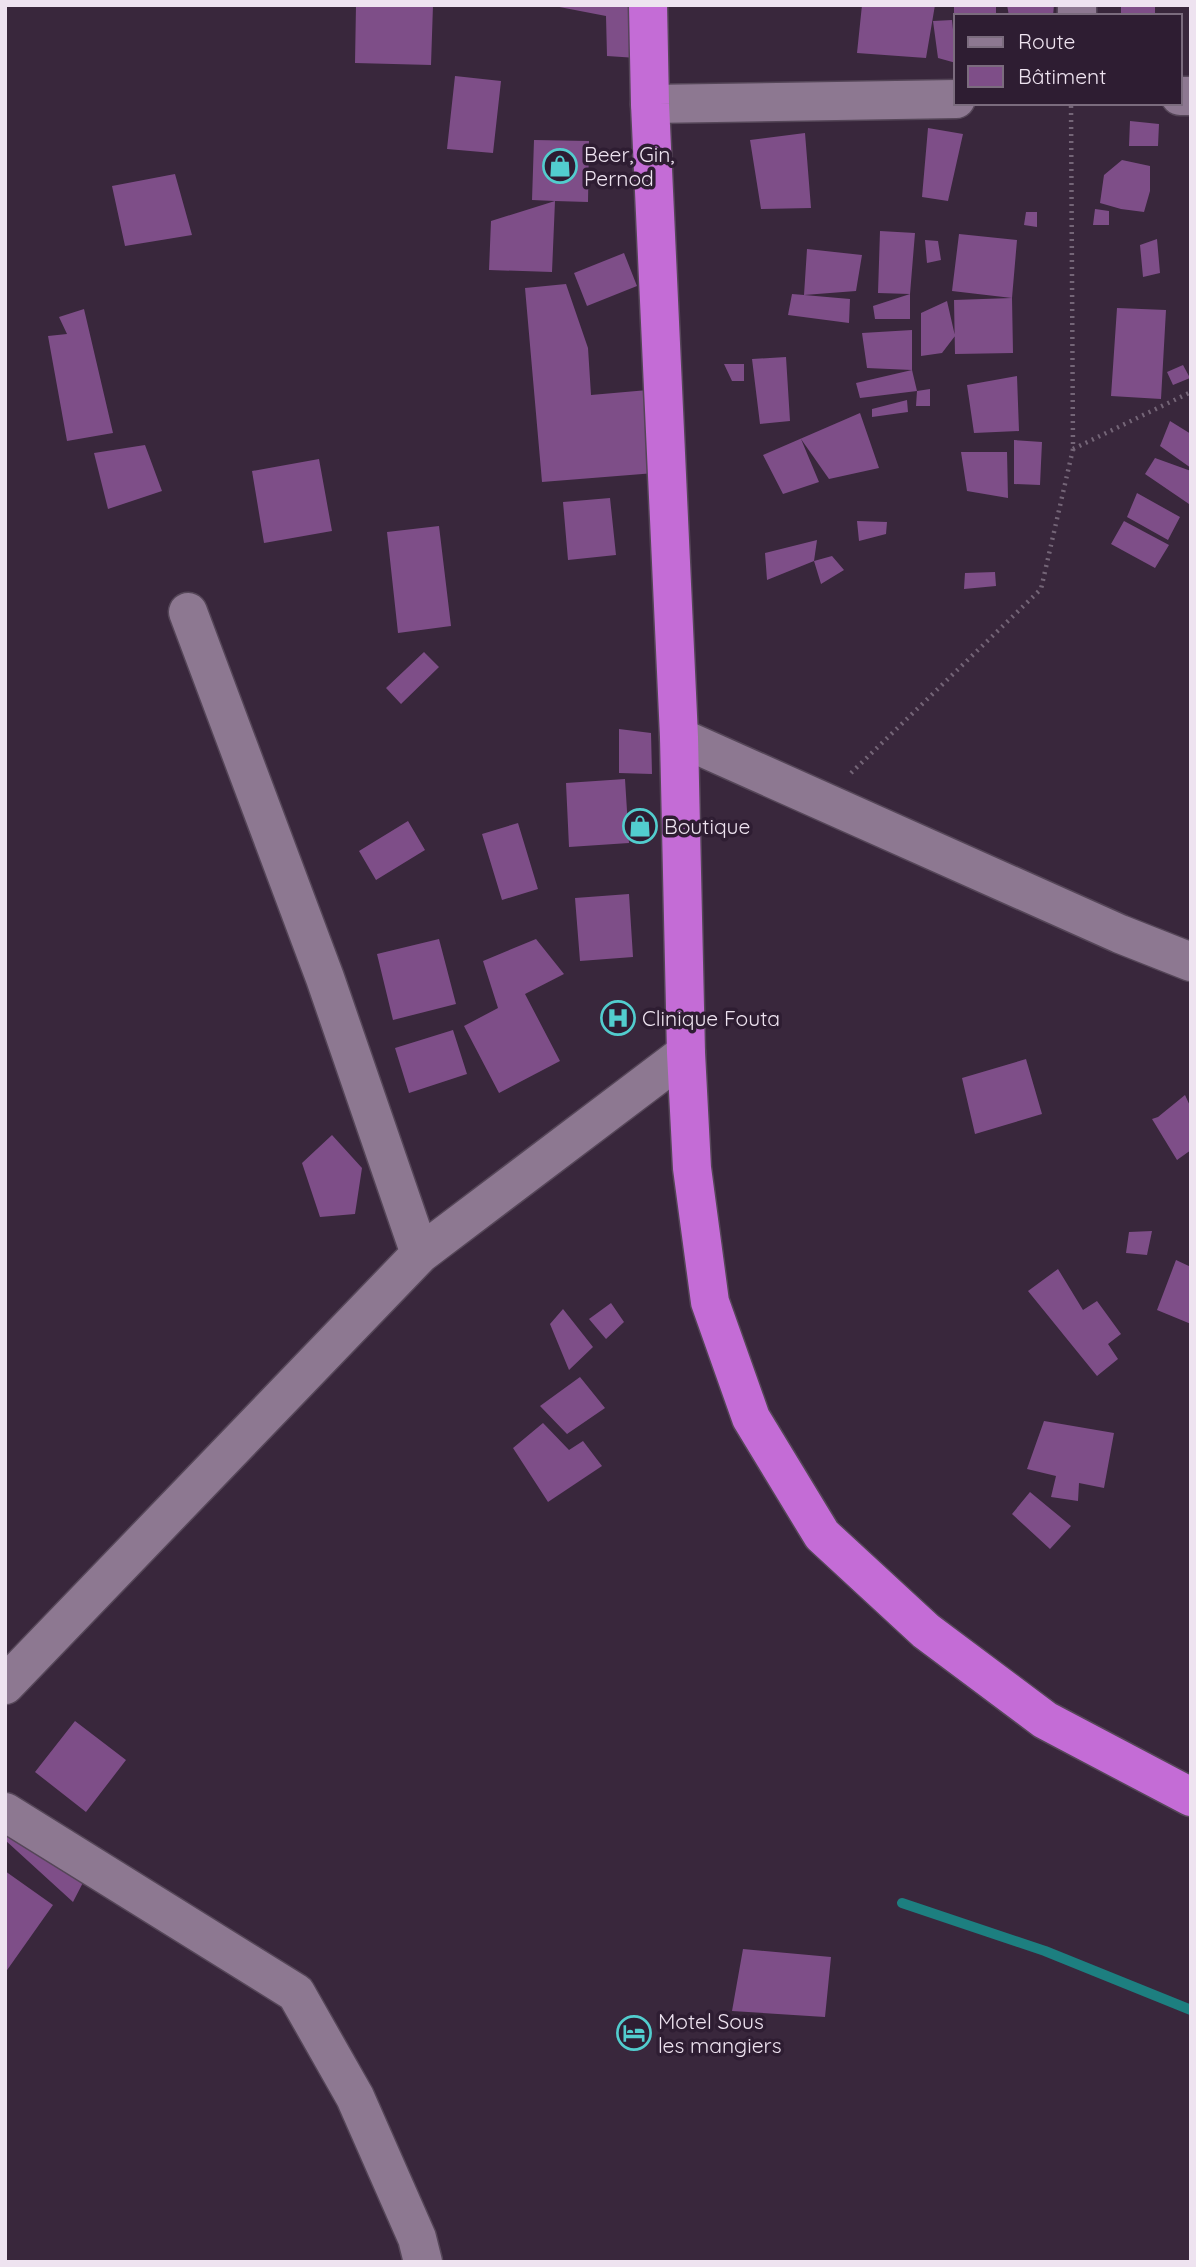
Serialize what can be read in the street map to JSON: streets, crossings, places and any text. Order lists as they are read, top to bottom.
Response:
{
  "places": {
    "shop": ["Beer, Gin, Pernod", "Boutique"],
    "hospital": ["Clinique Fouta"],
    "hotel": ["Motel Sous les mangiers"]
  },
  "legend": ["Route", "Bâtiment"]
}
